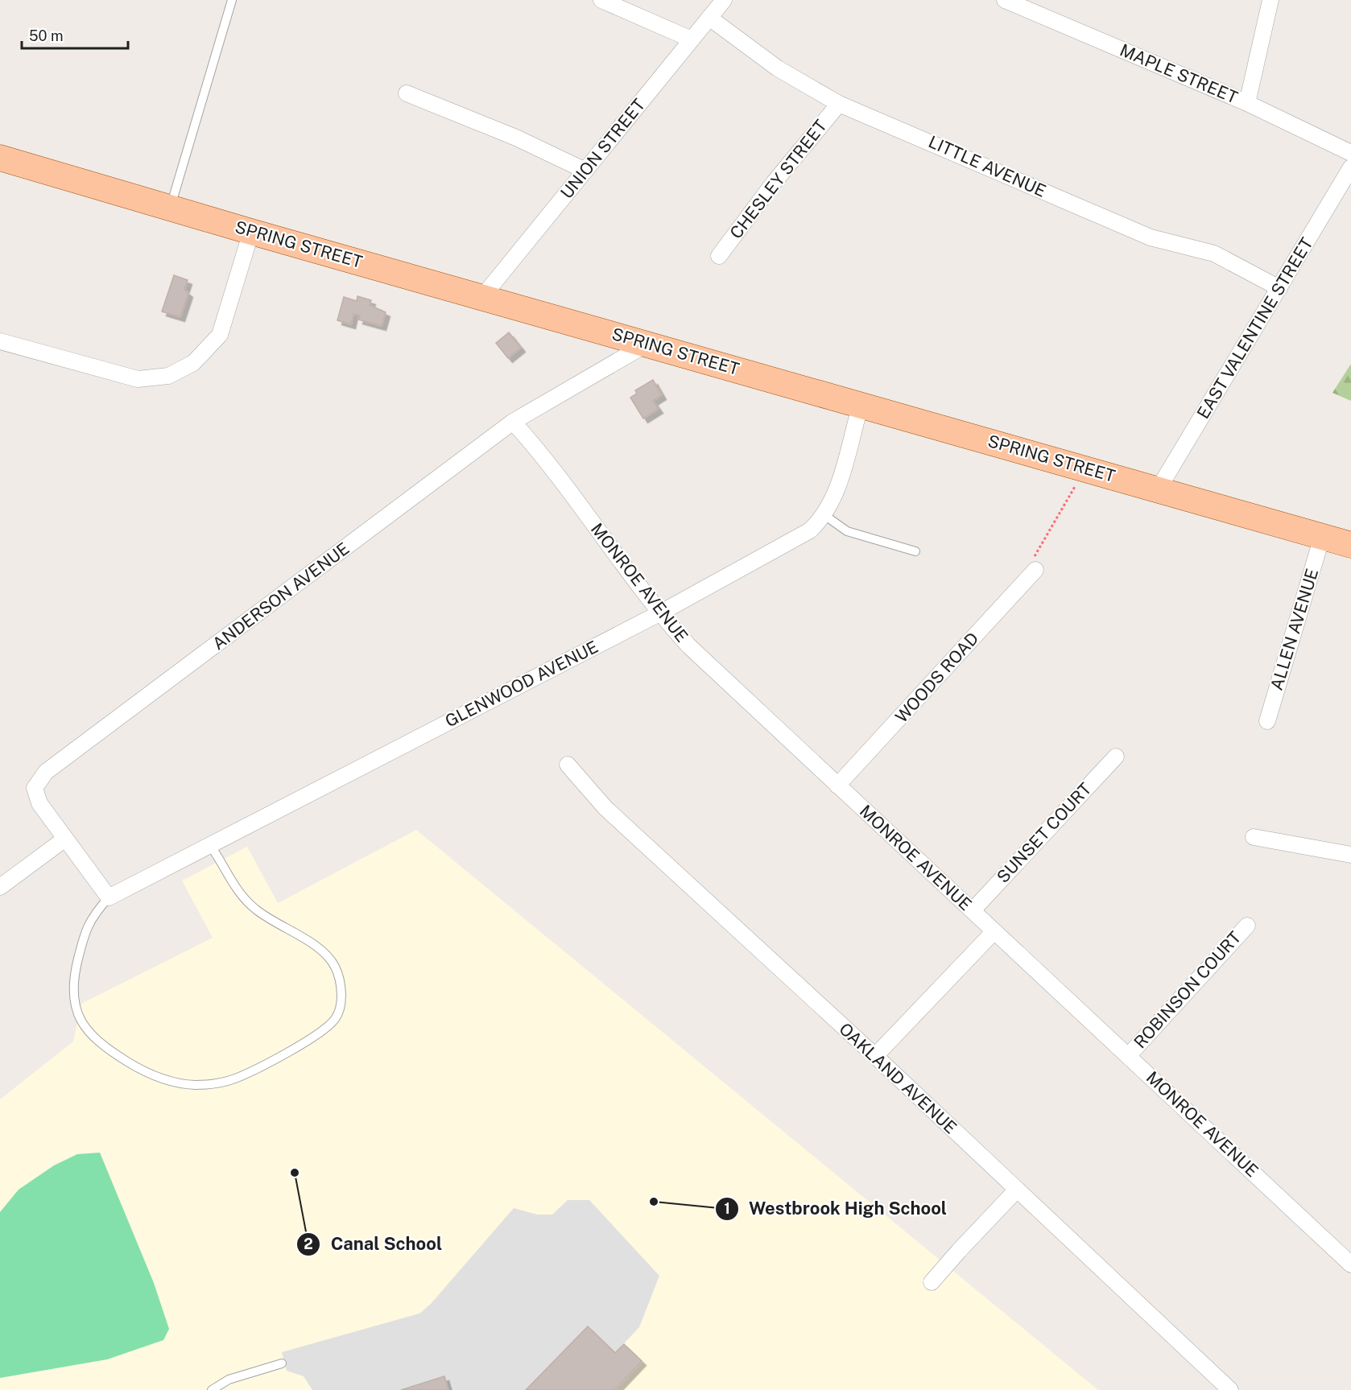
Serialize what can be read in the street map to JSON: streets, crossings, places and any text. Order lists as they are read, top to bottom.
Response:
{
  "streets": {
    "main road": ["SPRING STREET"],
    "street": [
      "MAPLE STREET",
      "UNION STREET",
      "LITTLE AVENUE",
      "CHESLEY STREET",
      "EAST VALENTINE STREET",
      "MONROE AVENUE",
      "ANDERSON AVENUE",
      "ALLEN AVENUE",
      "WOODS ROAD",
      "GLENWOOD AVENUE",
      "SUNSET COURT",
      "ROBINSON COURT",
      "OAKLAND AVENUE"
    ]
  },
  "crossings": [
    ["UNION STREET", "LITTLE AVENUE"],
    ["UNION STREET", "SPRING STREET"],
    ["LITTLE AVENUE", "CHESLEY STREET"],
    ["LITTLE AVENUE", "EAST VALENTINE STREET"],
    ["SPRING STREET", "EAST VALENTINE STREET"],
    ["SPRING STREET", "ANDERSON AVENUE"],
    ["SPRING STREET", "ALLEN AVENUE"],
    ["SPRING STREET", "GLENWOOD AVENUE"],
    ["MONROE AVENUE", "ANDERSON AVENUE"],
    ["MONROE AVENUE", "WOODS ROAD"],
    ["MONROE AVENUE", "GLENWOOD AVENUE"],
    ["MONROE AVENUE", "SUNSET COURT"],
    ["MONROE AVENUE", "ROBINSON COURT"],
    ["ANDERSON AVENUE", "GLENWOOD AVENUE"]
  ],
  "places": ["Canal School", "Westbrook High School"],
  "scale_bar": "50 m"
}
